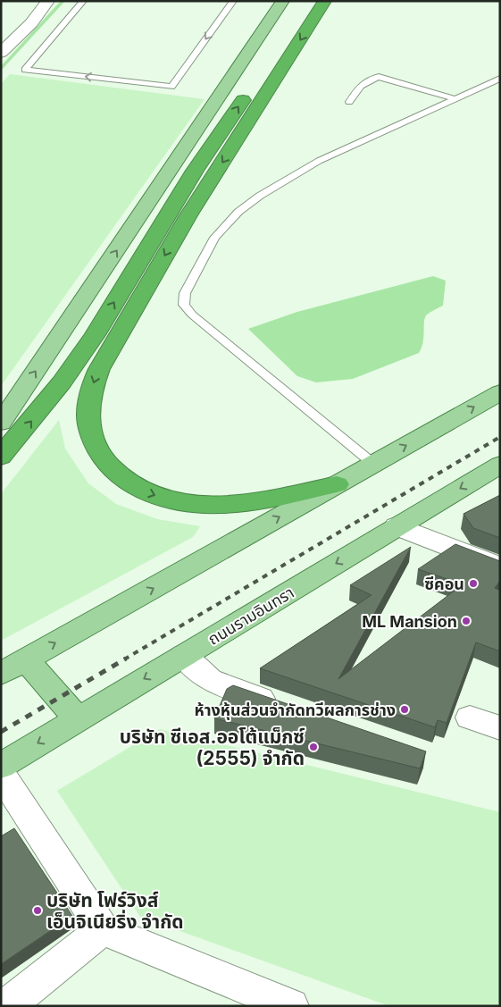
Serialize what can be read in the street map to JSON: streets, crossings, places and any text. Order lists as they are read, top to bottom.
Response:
{
  "streets": {
    "main road": ["ถนนรามอินทรา"]
  },
  "places": [
    "ซีคอน",
    "ML Mansion",
    "ห้างหุ้นส่วนจำกัดทวีผลการช่าง",
    "บริษัท ซีเอส.ออโต้แม็กซ์ (2555) จำกัด",
    "บริษัท โฟร์วิงส์ เอ็นจิเนียริ่ง จำกัด"
  ]
}
